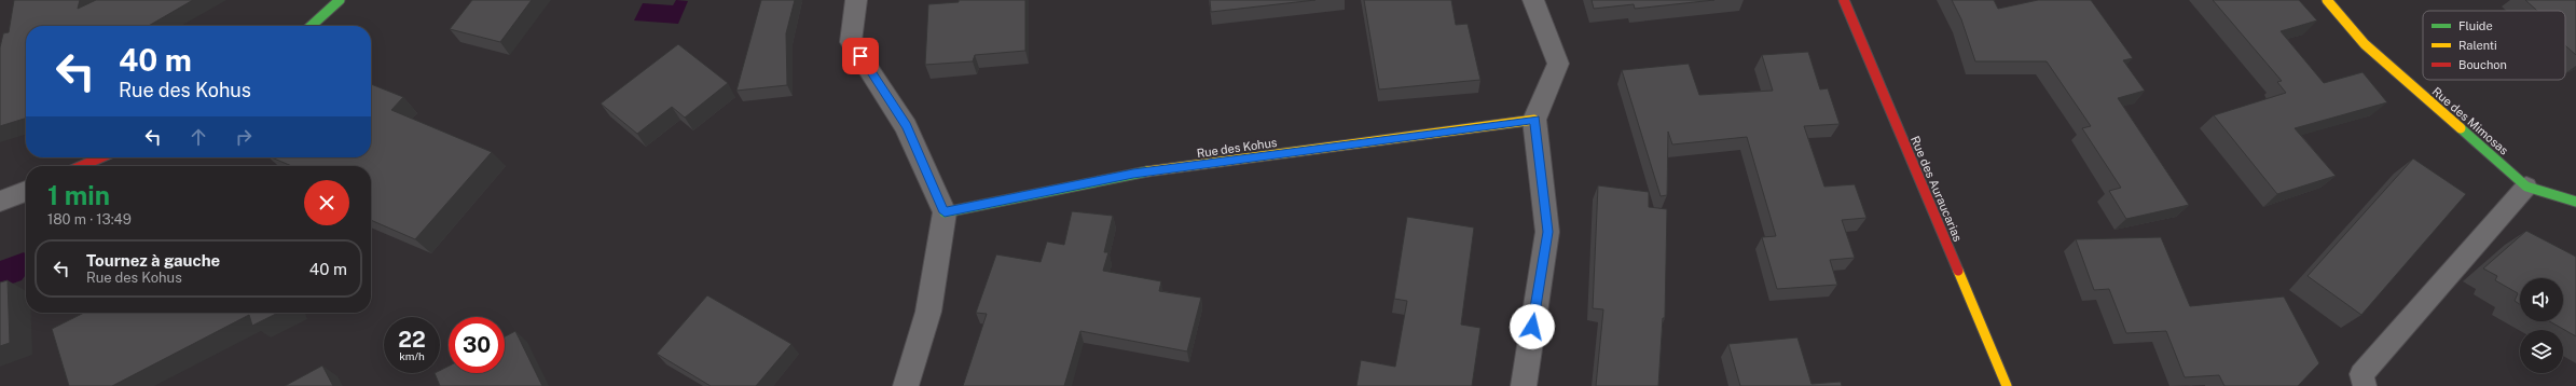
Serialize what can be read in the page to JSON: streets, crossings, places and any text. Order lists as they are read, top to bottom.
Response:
{
  "streets": {
    "street": ["Rue des Mimosas", "Rue des Kohus", "Rue des Auraucarias"]
  },
  "legend": ["Fluide", "Ralenti", "Bouchon"],
  "page": {
    "turn": ["40 m", "Rue des Kohus"],
    "heading": ["1 min", "180 m · 13:49"],
    "list": [
      {
        "name": "Tournez à gauche",
        "note": "Rue des Kohus",
        "value": "40 m"
      }
    ],
    "speed": "22 km/h",
    "limit": "30"
  }
}
